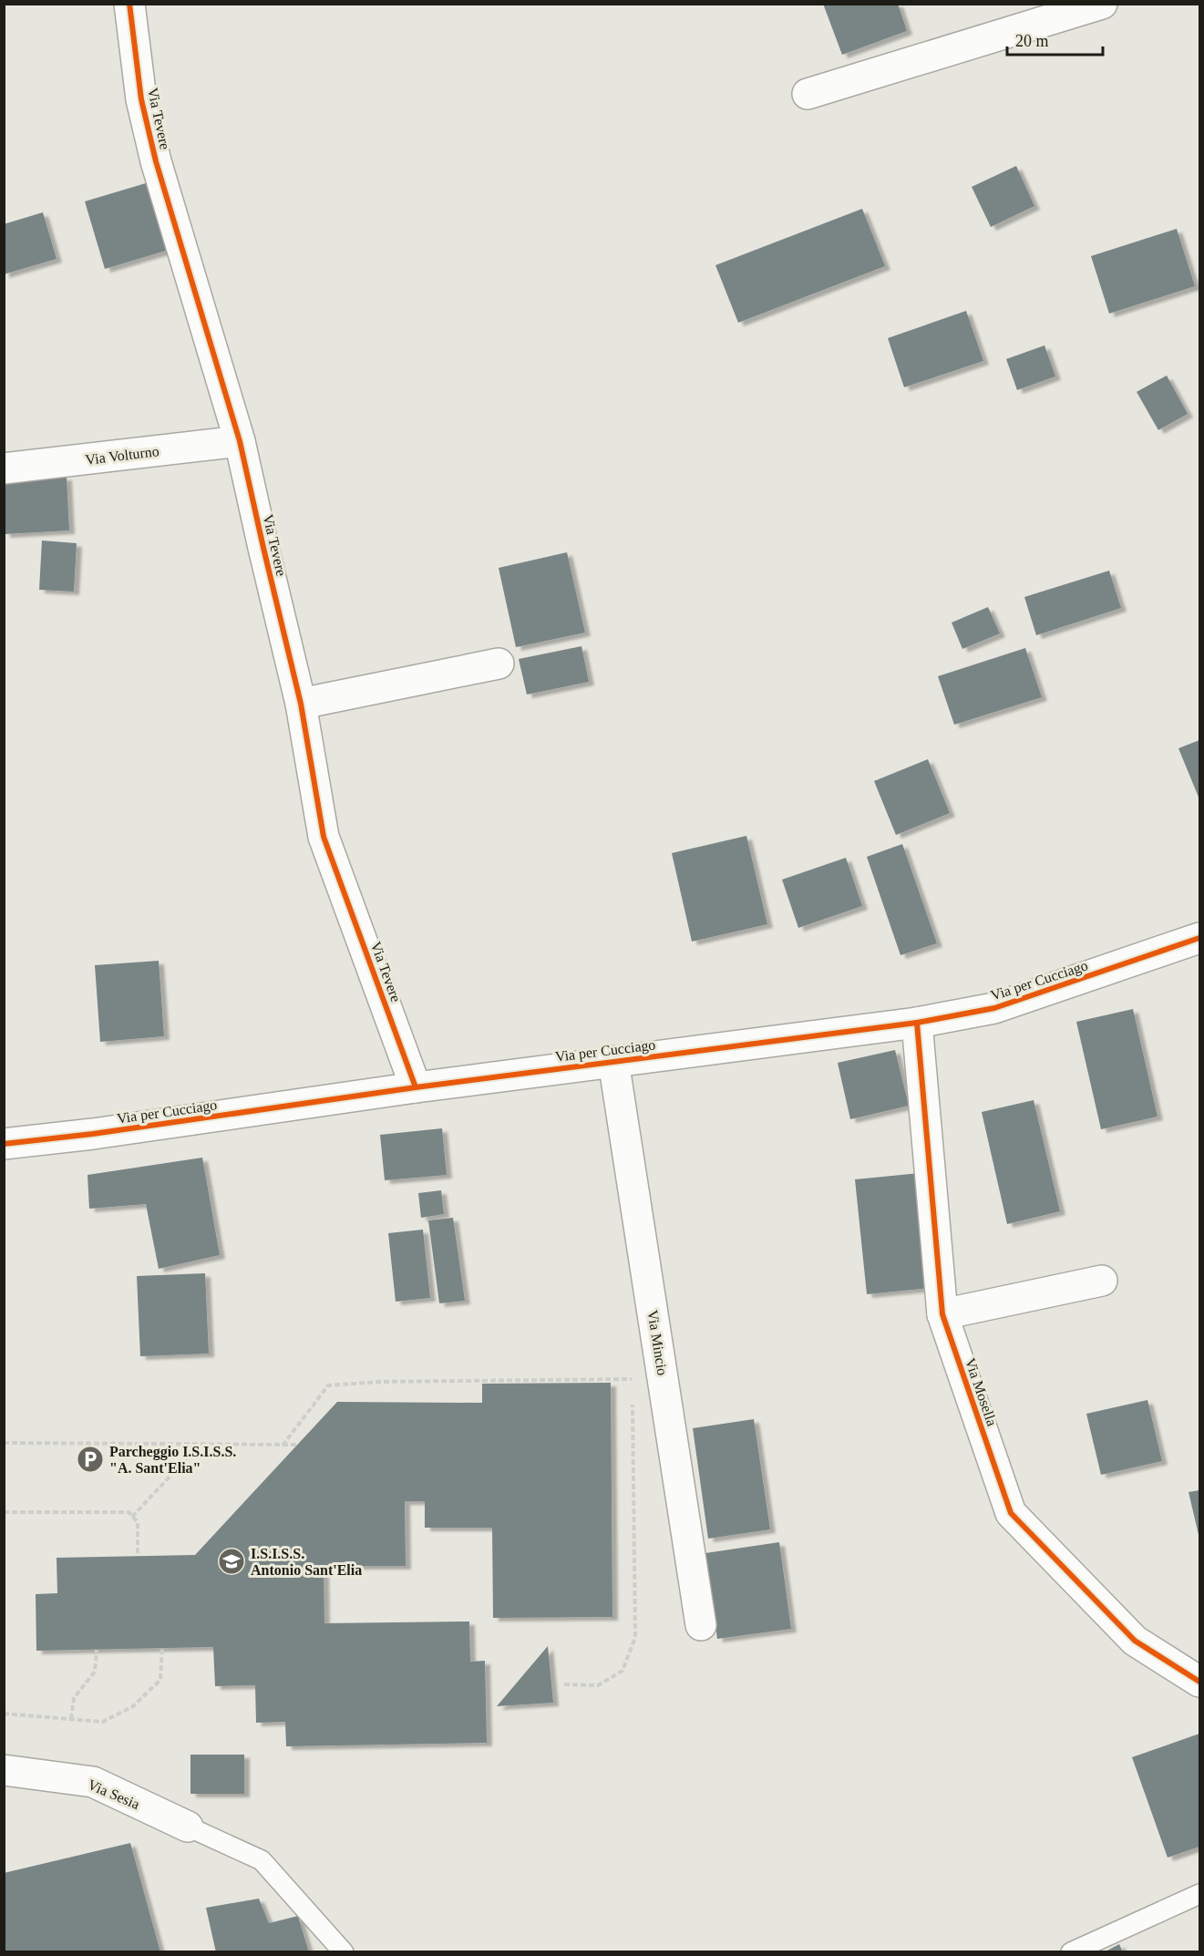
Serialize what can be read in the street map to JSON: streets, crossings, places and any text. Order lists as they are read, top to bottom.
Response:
{
  "streets": {
    "street": [
      "Via Tevere",
      "Via Volturno",
      "Via per Cucciago",
      "Via Mincio",
      "Via Mosella",
      "Via Sesia"
    ]
  },
  "crossings": [
    ["Via Tevere", "Via Volturno"],
    ["Via Tevere", "Via per Cucciago"],
    ["Via per Cucciago", "Via Mincio"],
    ["Via per Cucciago", "Via Mosella"]
  ],
  "places": {
    "parking": ["Parcheggio I.S.I.S.S. \"A. Sant'Elia\""],
    "school or university": ["I.S.I.S.S. Antonio Sant'Elia"]
  },
  "scale_bar": "20 m"
}
